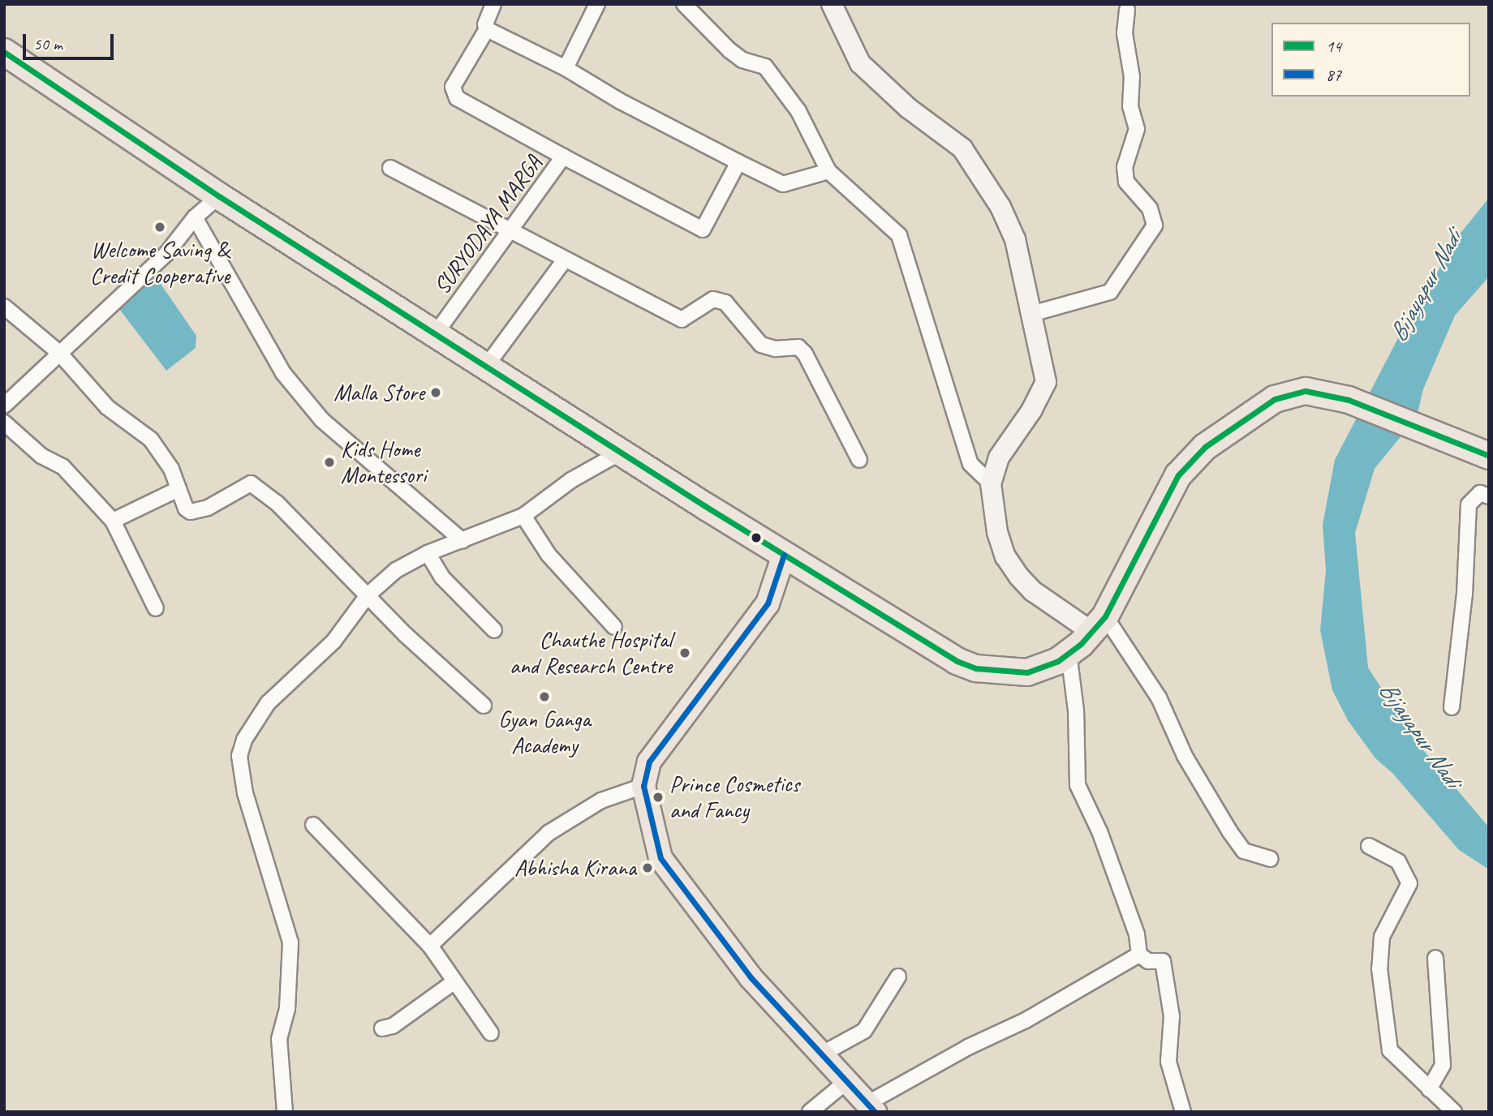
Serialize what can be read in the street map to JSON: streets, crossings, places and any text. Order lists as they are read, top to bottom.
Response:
{
  "streets": {
    "street": ["SURYODAYA MARGA"]
  },
  "water": ["Bijayapur Nadi"],
  "places": [
    "Welcome Saving & Credit Cooperative",
    "Malla Store",
    "Kids Home Montessori",
    "Chauthe Hospital and Research Centre",
    "Gyan Ganga Academy",
    "Prince Cosmetics and Fancy",
    "Abhisha Kirana"
  ],
  "lines": ["transit line 14", "transit line 87"],
  "legend": ["14", "87"],
  "scale_bar": "50 m"
}
